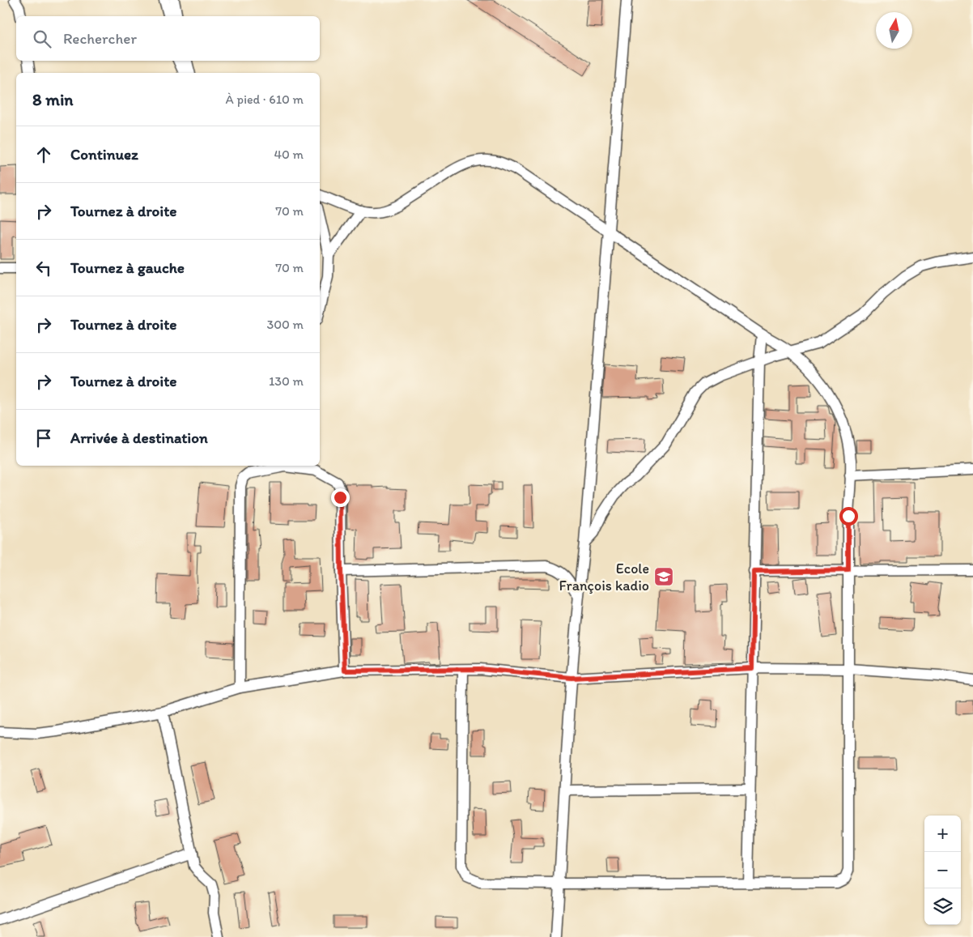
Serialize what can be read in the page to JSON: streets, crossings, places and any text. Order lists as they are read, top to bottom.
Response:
{
  "places": {
    "school or university": ["Ecole François kadio"]
  },
  "north": "top",
  "page": {
    "search": "Rechercher",
    "heading": ["8 min", "À pied · 610 m"],
    "list": [
      ["Continuez", "40 m"],
      ["Tournez à droite", "70 m"],
      ["Tournez à gauche", "70 m"],
      ["Tournez à droite", "300 m"],
      ["Tournez à droite", "130 m"],
      "Arrivée à destination"
    ],
    "map_buttons": ["+", "−"]
  }
}
